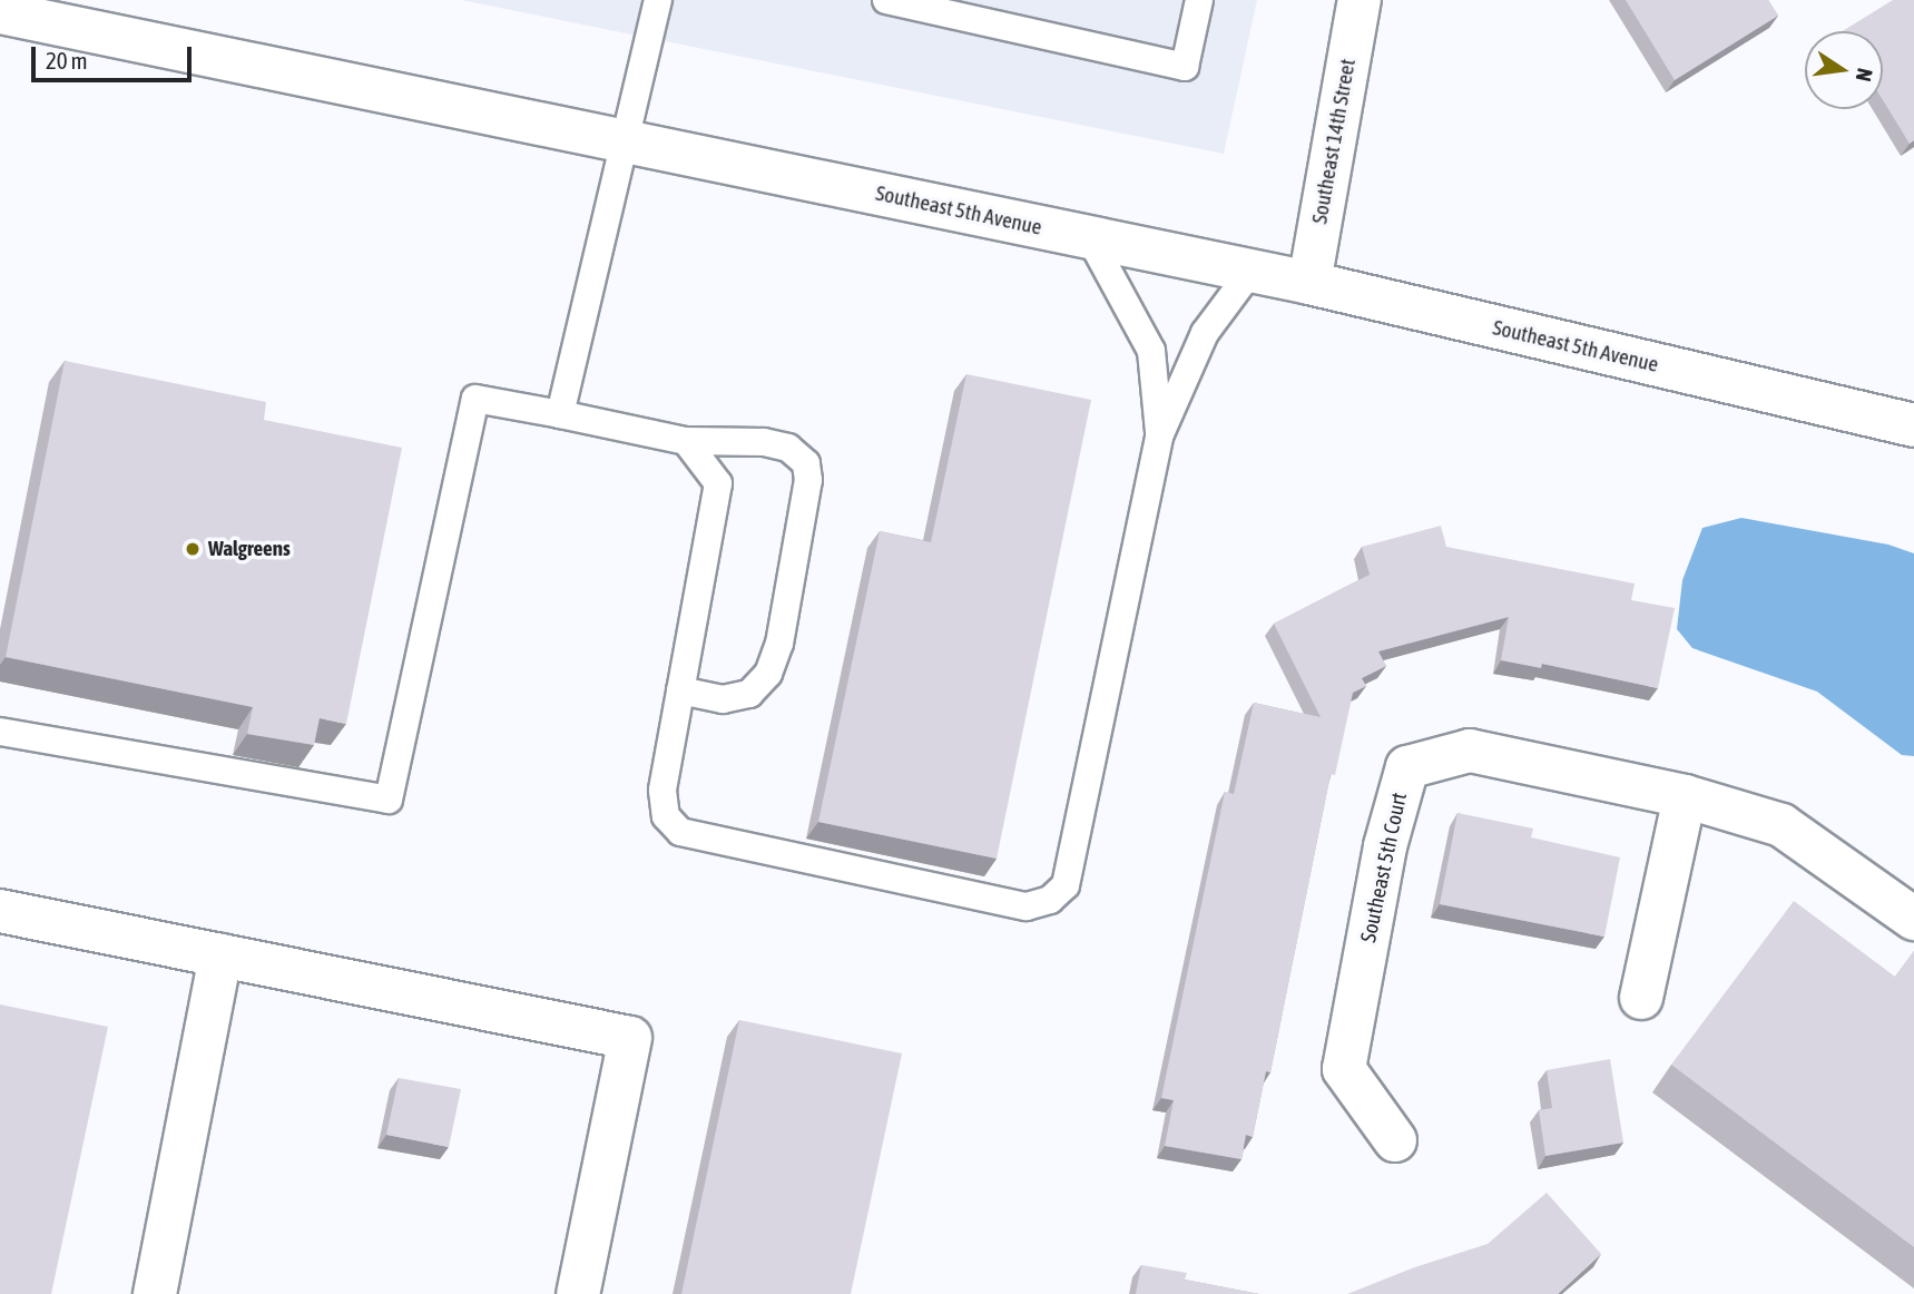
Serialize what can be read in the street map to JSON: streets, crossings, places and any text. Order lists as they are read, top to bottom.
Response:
{
  "streets": {
    "street": ["Southeast 14th Street", "Southeast 5th Avenue", "Southeast 5th Court"]
  },
  "crossings": [
    ["Southeast 14th Street", "Southeast 5th Avenue"]
  ],
  "places": ["Walgreens"],
  "scale_bar": "20 m",
  "north": "right"
}
